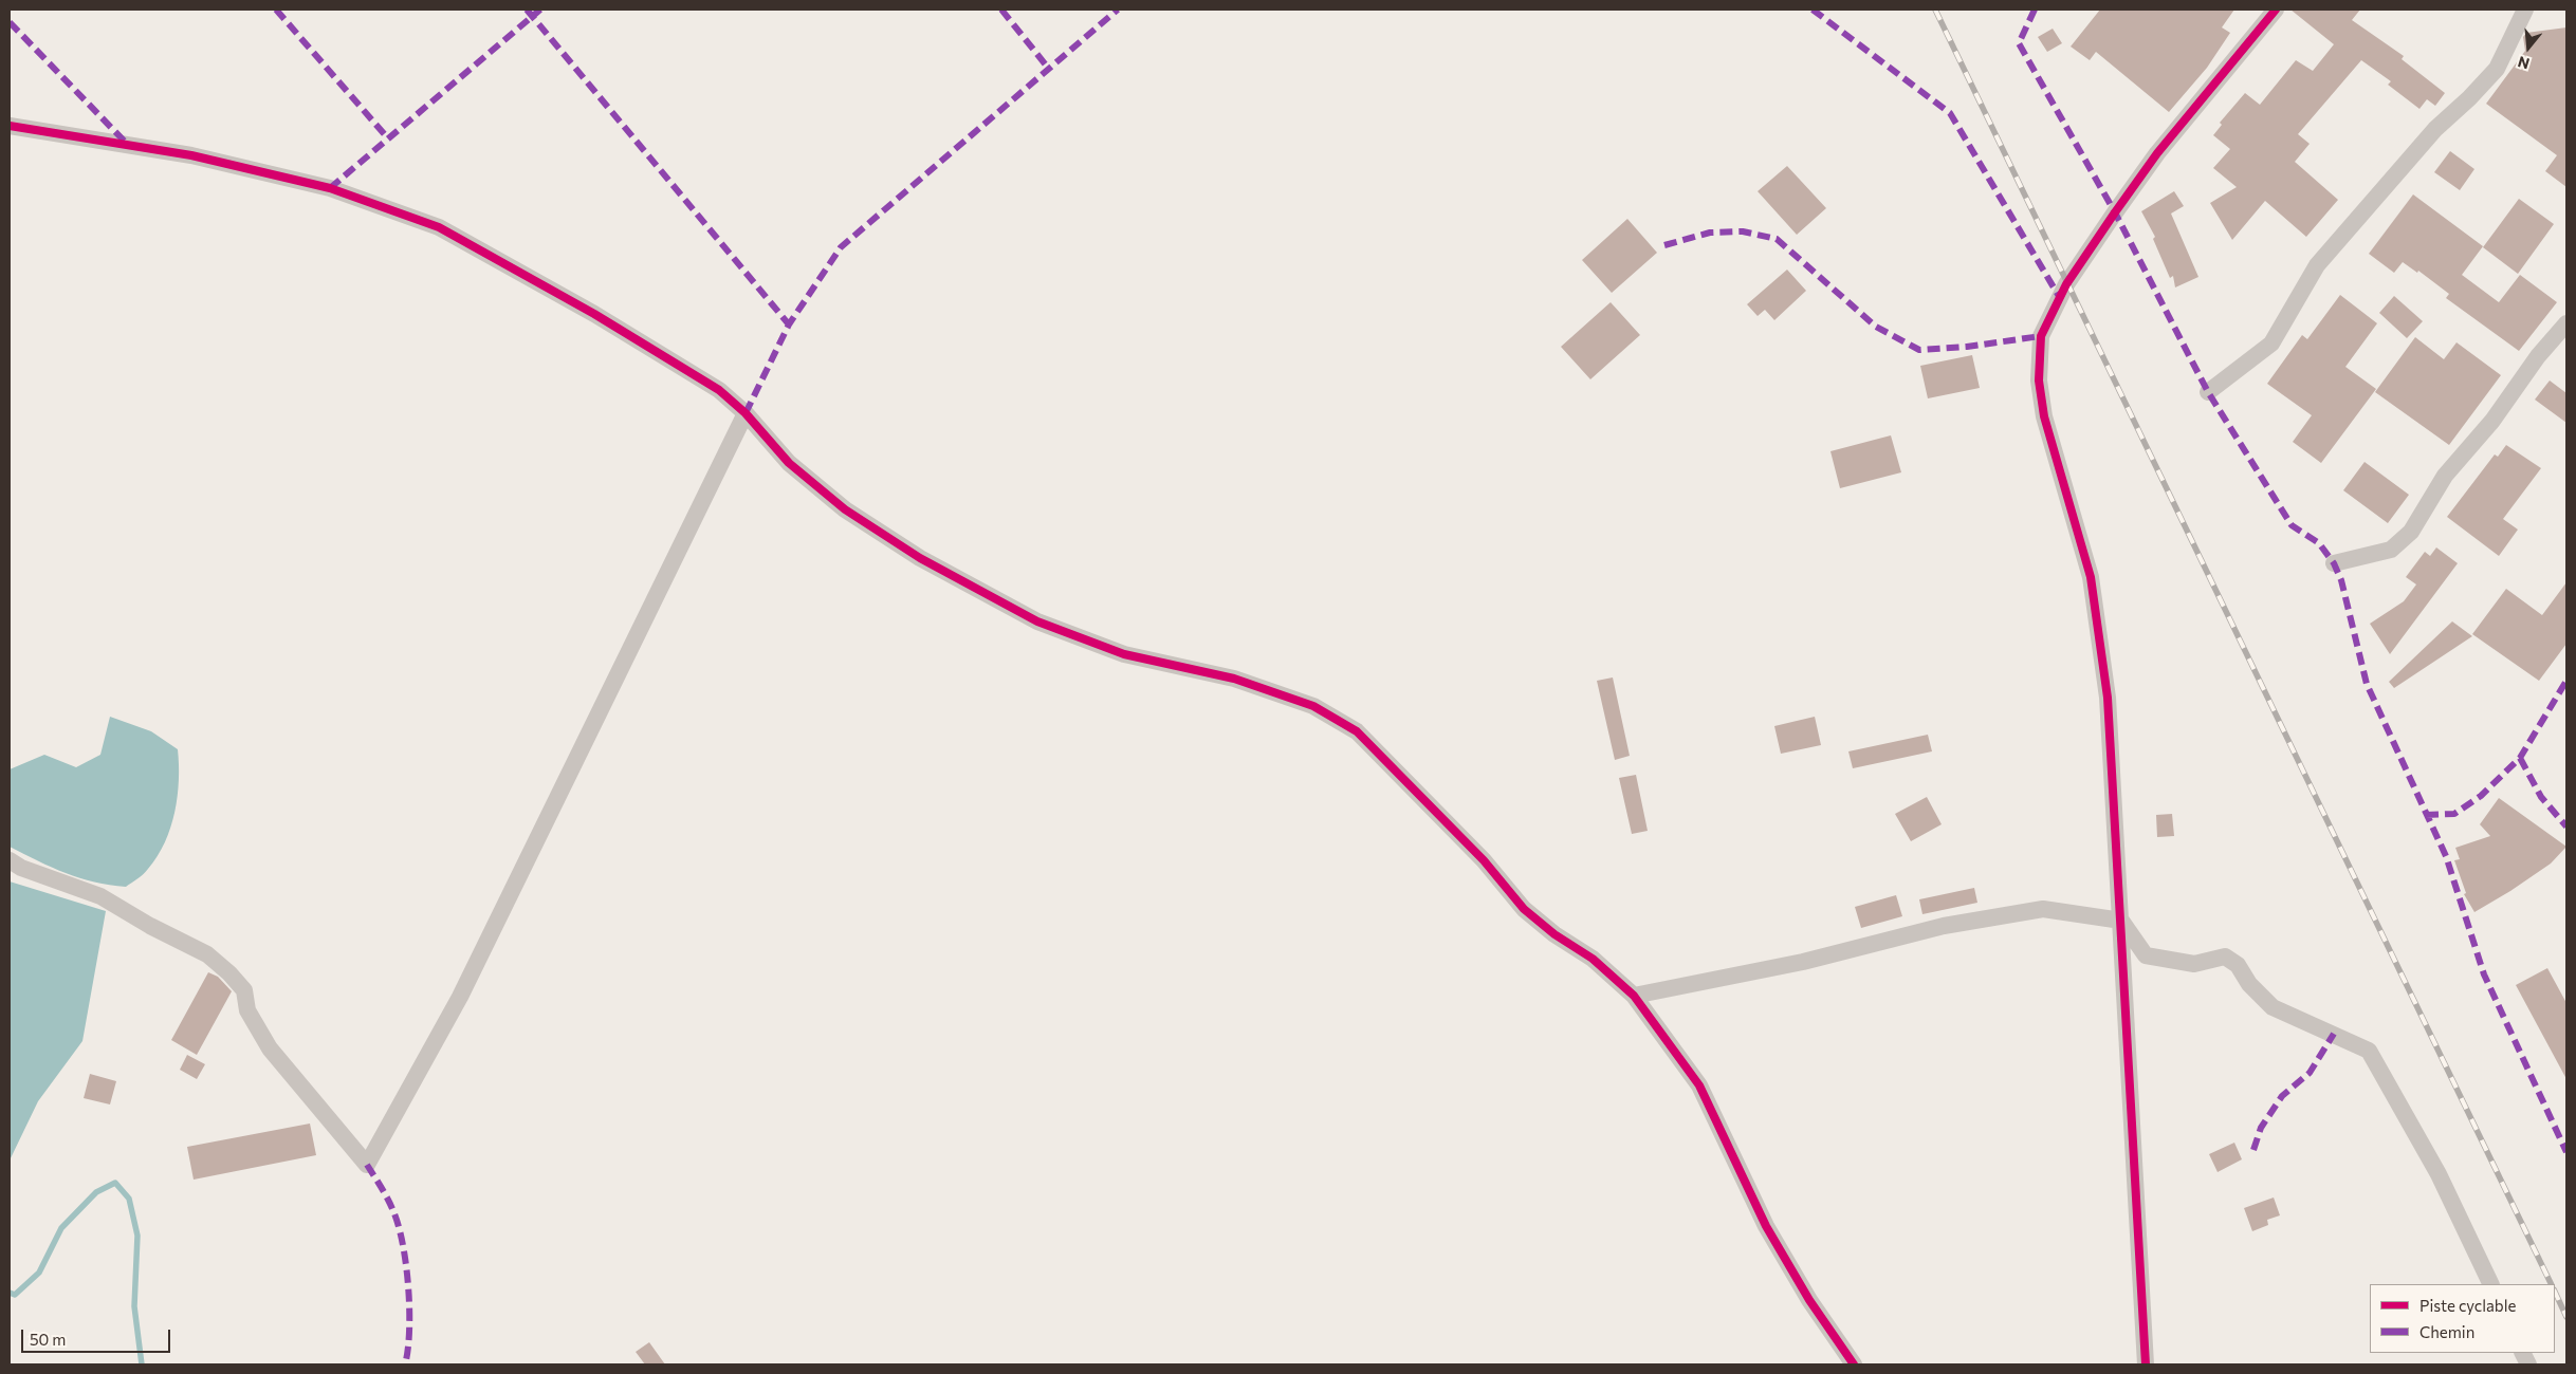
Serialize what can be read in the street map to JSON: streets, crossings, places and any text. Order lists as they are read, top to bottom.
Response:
{
  "legend": ["Piste cyclable", "Chemin"],
  "scale_bar": "50 m",
  "north": "bottom"
}
